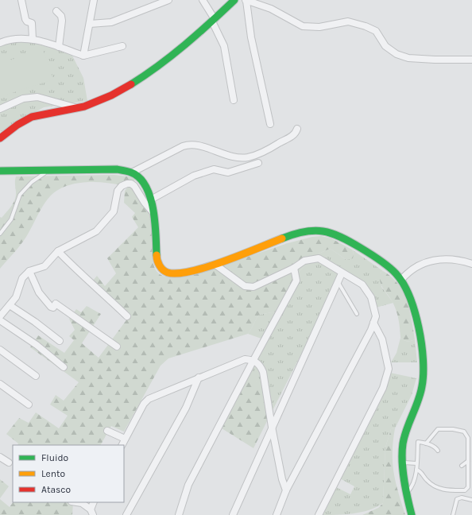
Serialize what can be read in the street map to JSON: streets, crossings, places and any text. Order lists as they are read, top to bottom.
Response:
{
  "legend": ["Fluido", "Lento", "Atasco"]
}
